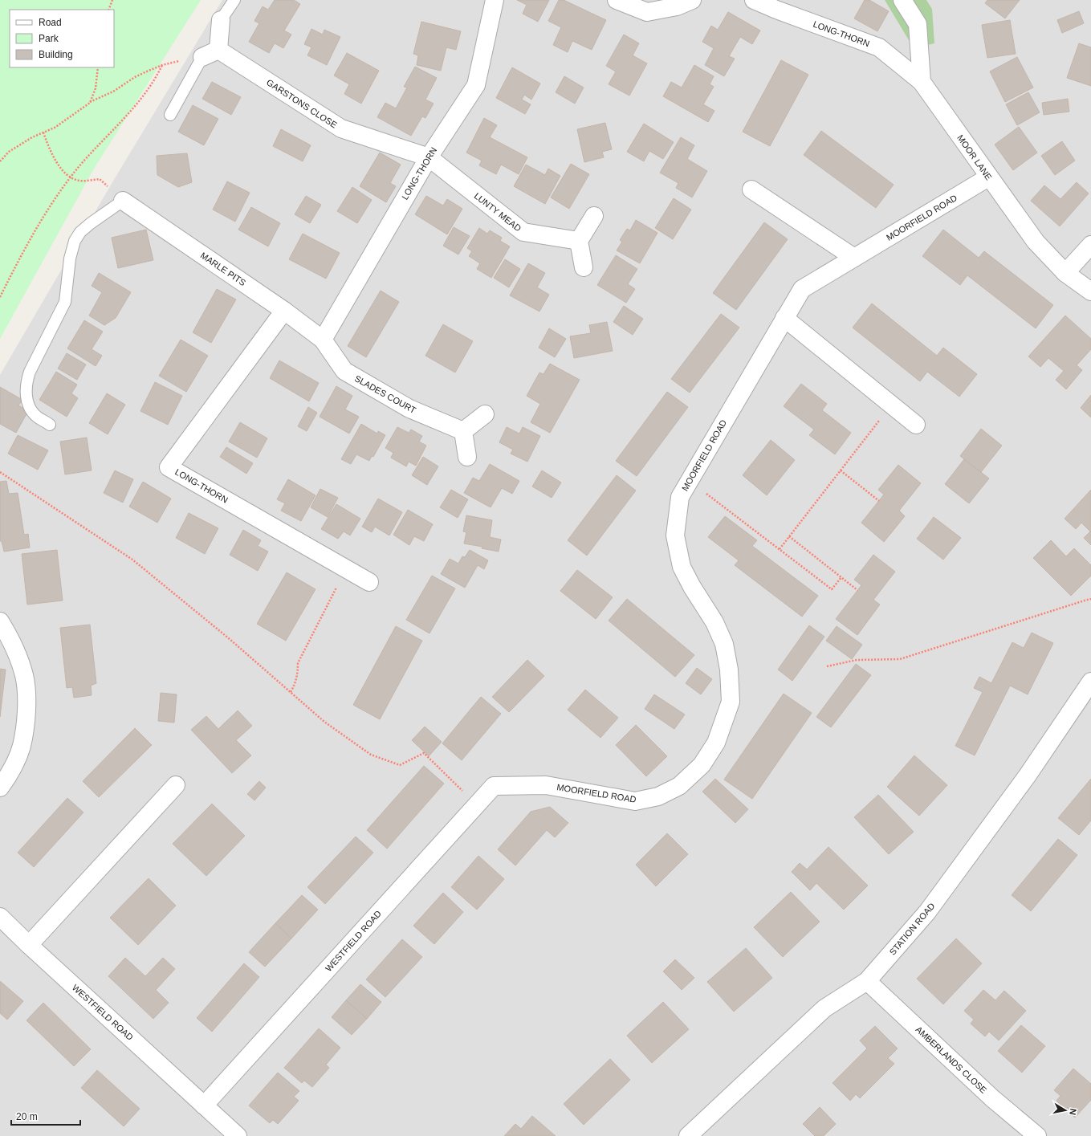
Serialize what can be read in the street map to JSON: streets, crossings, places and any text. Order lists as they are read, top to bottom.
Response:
{
  "streets": {
    "street": [
      "LONG-THORN",
      "GARSTONS CLOSE",
      "MOOR LANE",
      "LUNTY MEAD",
      "MOORFIELD ROAD",
      "MARLE PITS",
      "SLADES COURT",
      "STATION ROAD",
      "WESTFIELD ROAD",
      "AMBERLANDS CLOSE"
    ]
  },
  "crossings": [
    ["LONG-THORN", "GARSTONS CLOSE"],
    ["LONG-THORN", "MOOR LANE"],
    ["LONG-THORN", "LUNTY MEAD"],
    ["LONG-THORN", "MARLE PITS"],
    ["LONG-THORN", "SLADES COURT"],
    ["GARSTONS CLOSE", "LUNTY MEAD"],
    ["MOOR LANE", "MOORFIELD ROAD"],
    ["MOORFIELD ROAD", "WESTFIELD ROAD"],
    ["MARLE PITS", "SLADES COURT"],
    ["STATION ROAD", "AMBERLANDS CLOSE"]
  ],
  "legend": ["Road", "Park", "Building"],
  "scale_bar": "20 m",
  "north": "right"
}
